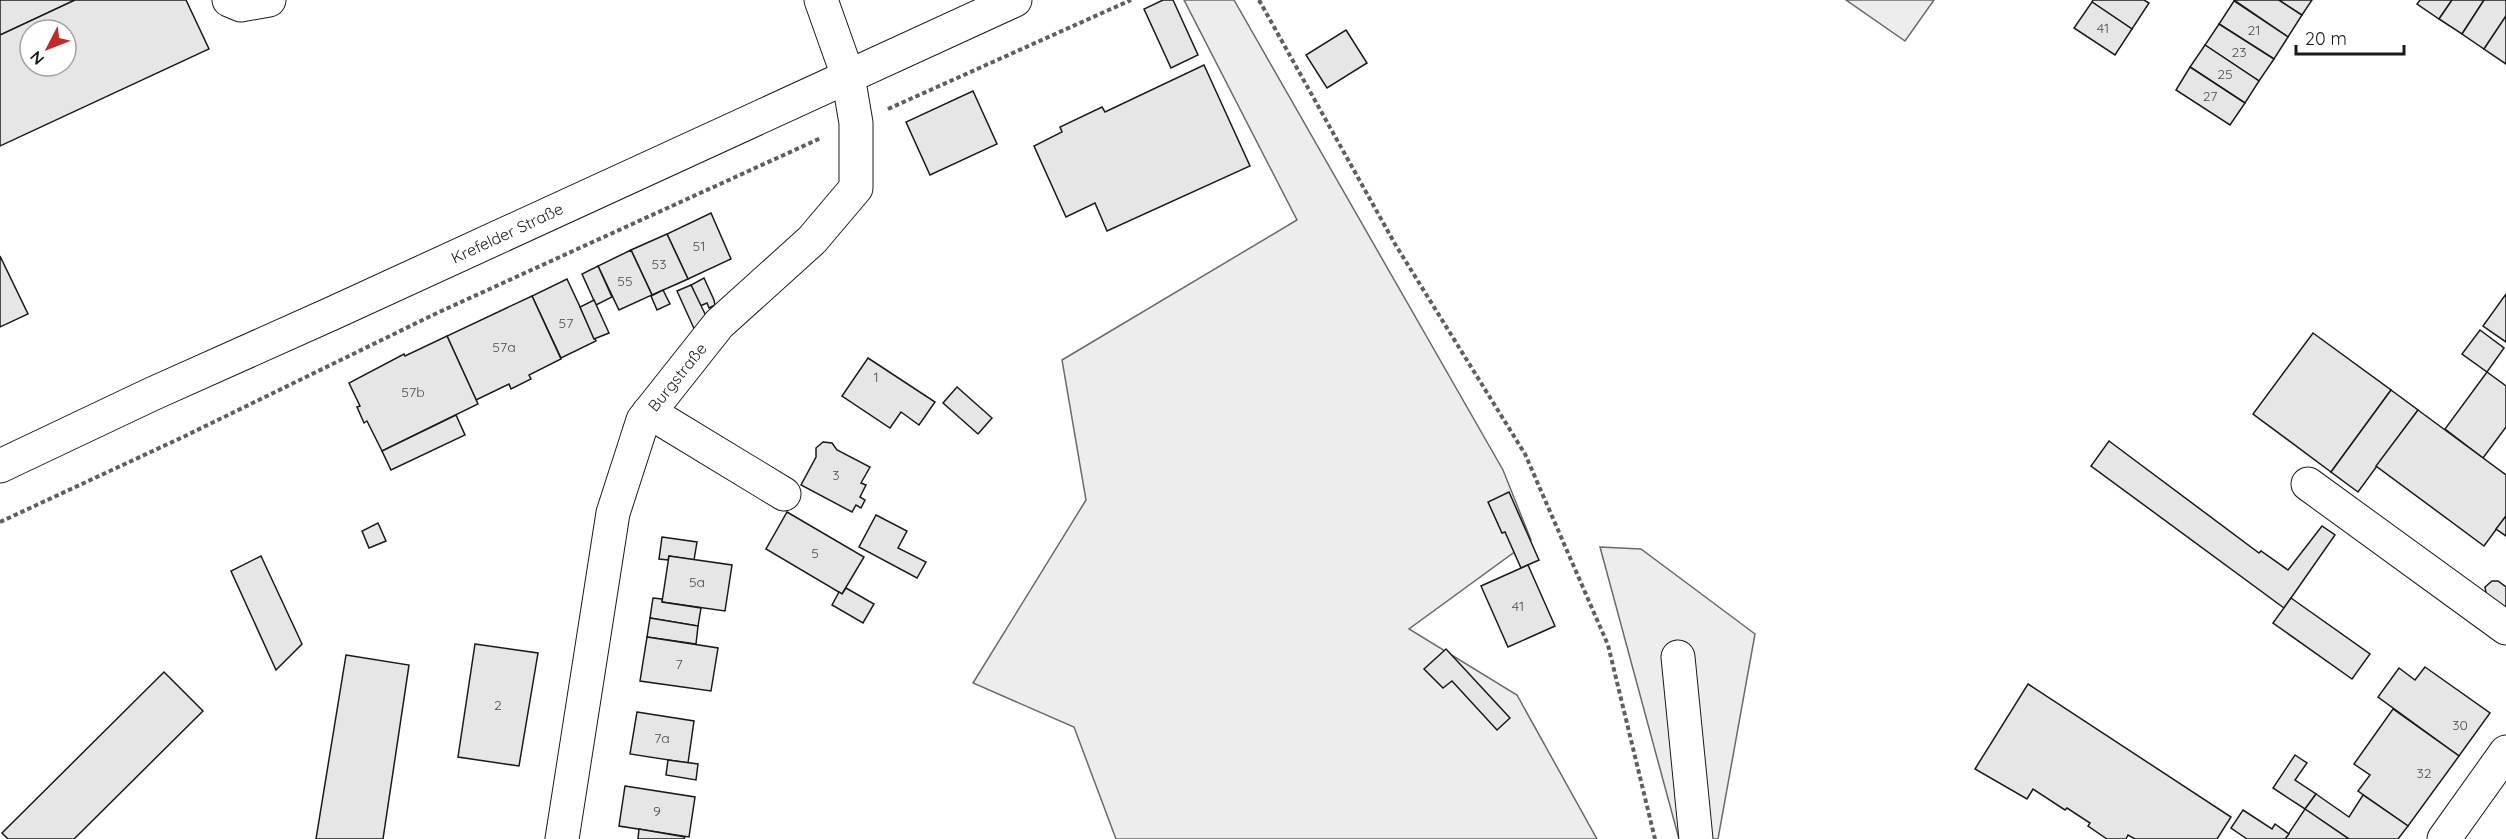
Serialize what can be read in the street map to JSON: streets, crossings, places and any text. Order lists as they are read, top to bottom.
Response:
{
  "streets": {
    "main road": ["Krefelder Straße", "Burgstraße"]
  },
  "crossings": [
    ["Krefelder Straße", "Burgstraße"]
  ],
  "house_numbers": [
    "41",
    "21",
    "23",
    "25",
    "27",
    "51",
    "53",
    "55",
    "57",
    "57a",
    "1",
    "57b",
    "3",
    "5",
    "5a",
    "41",
    "7",
    "2",
    "30",
    "7a",
    "32",
    "9"
  ],
  "scale_bar": "20 m",
  "north": "bottom left"
}
